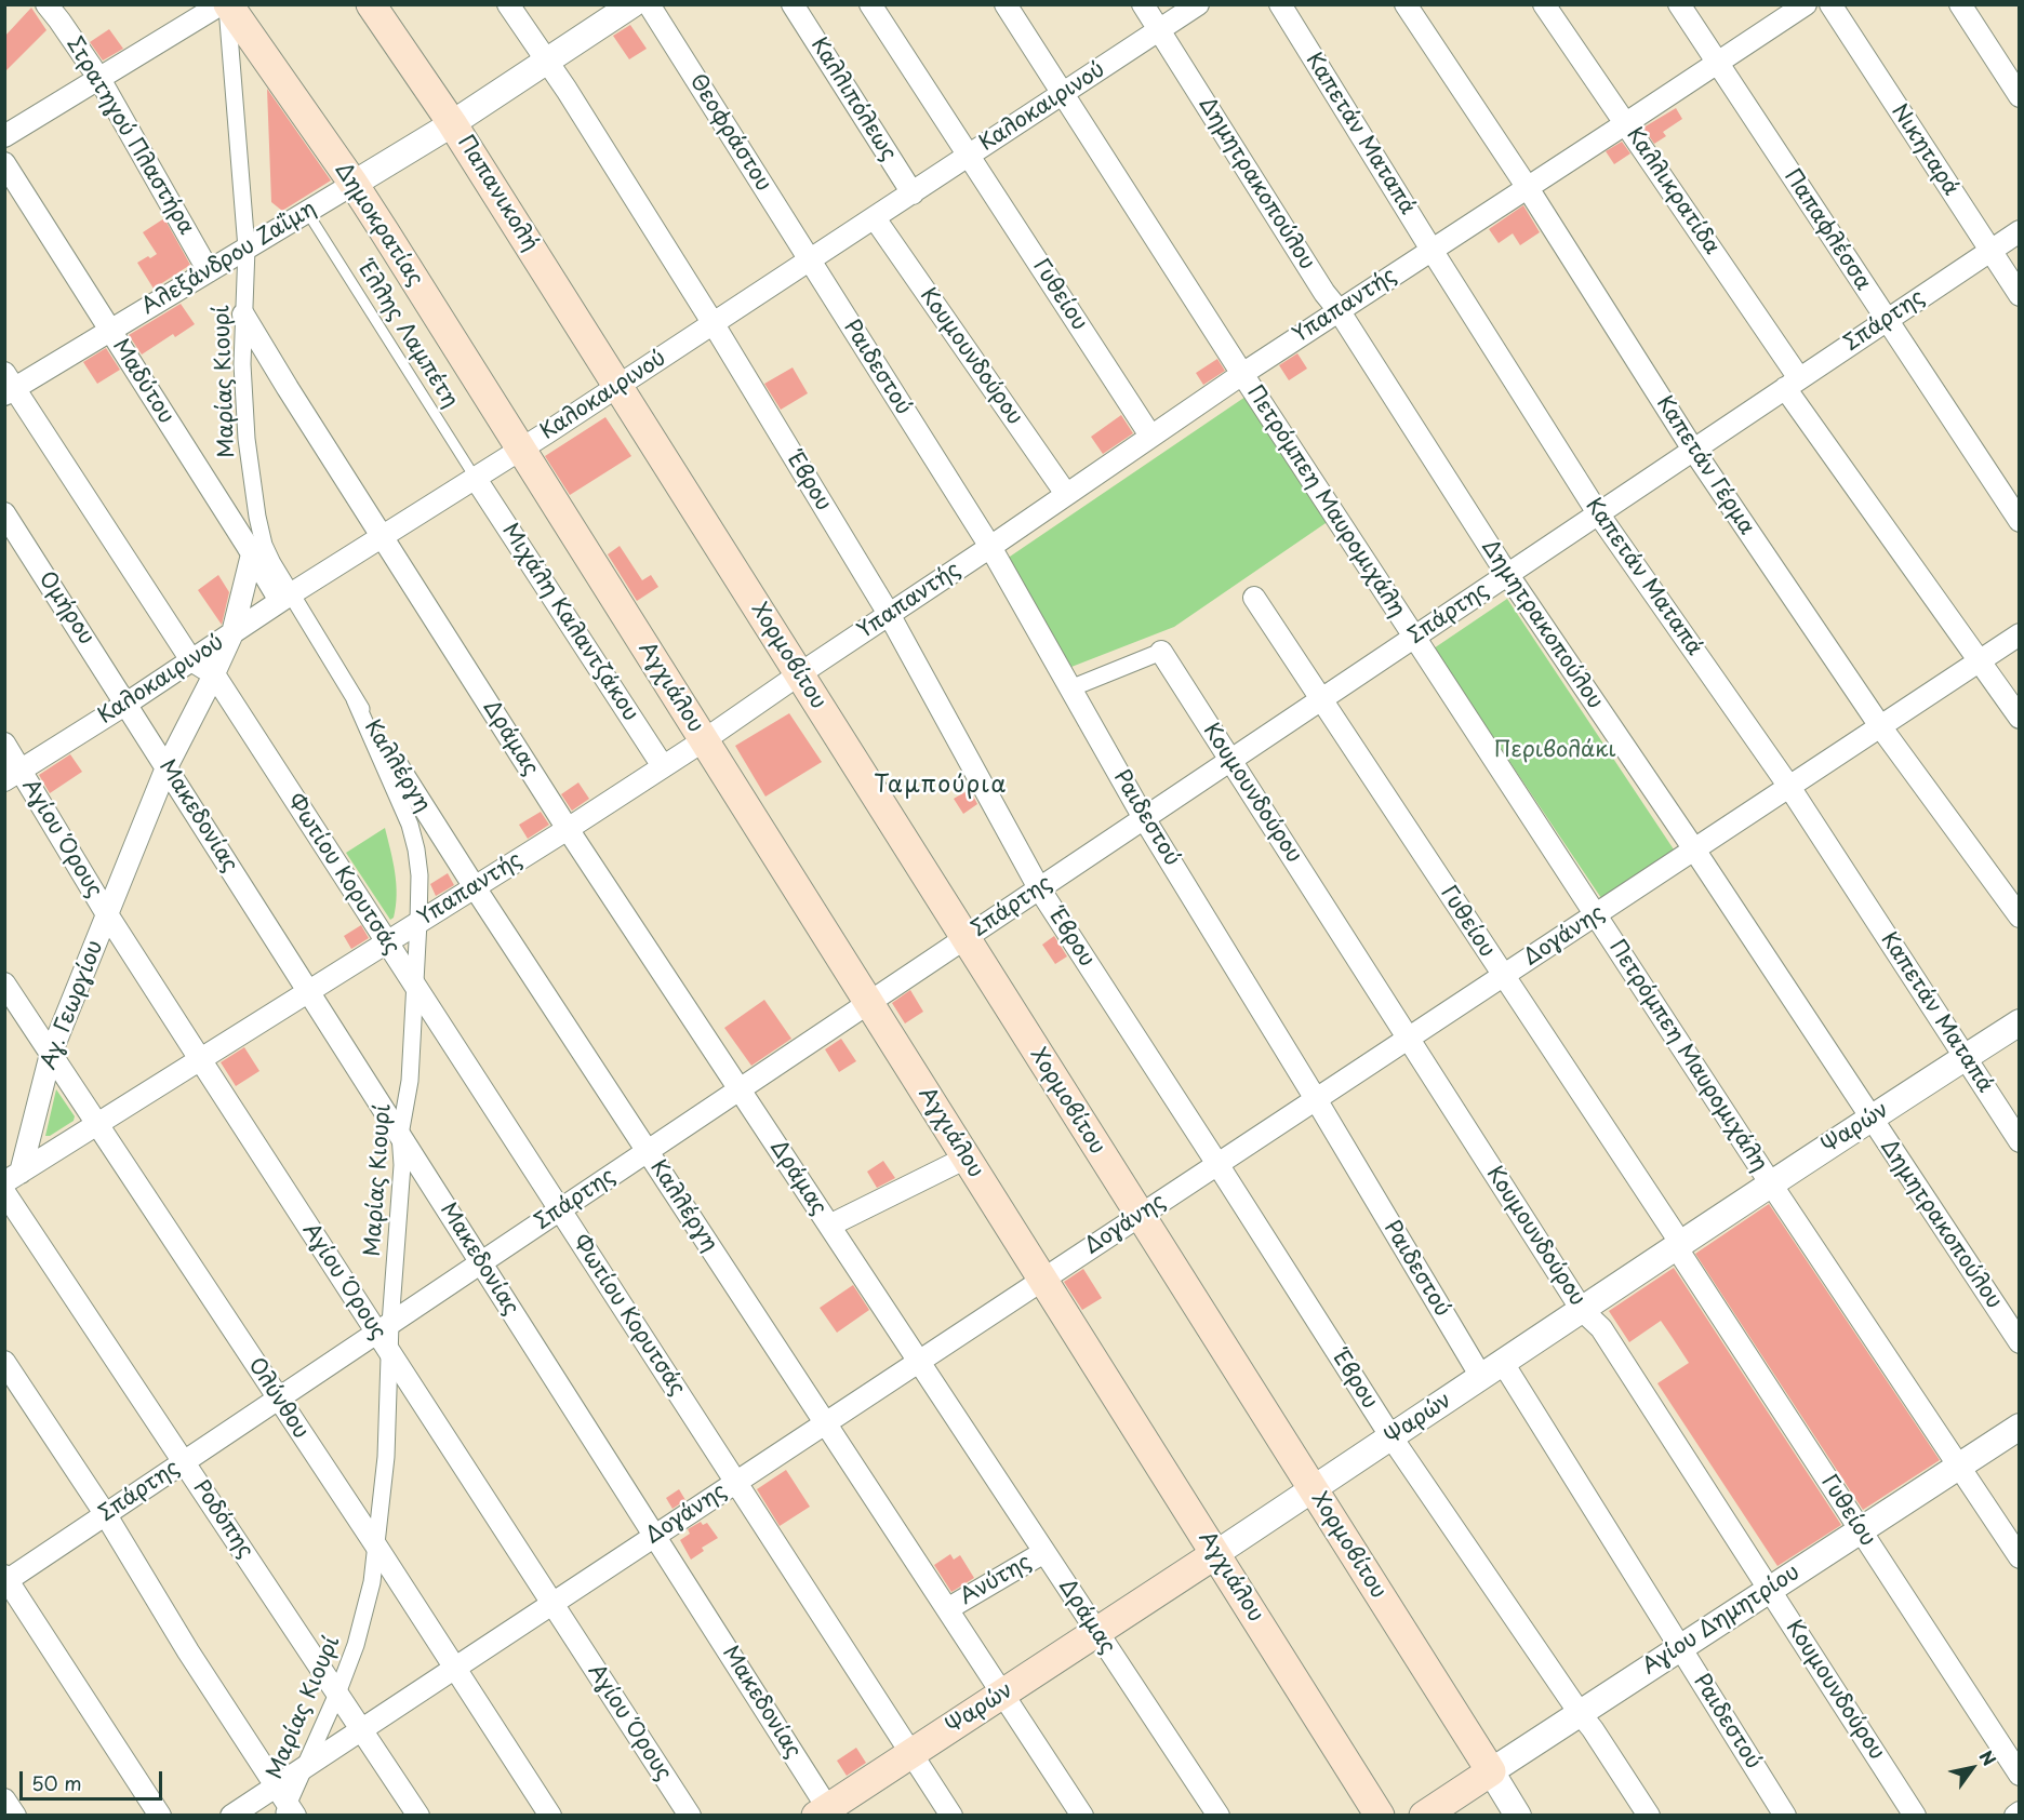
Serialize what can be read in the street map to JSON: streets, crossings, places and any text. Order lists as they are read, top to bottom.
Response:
{
  "streets": {
    "main road": [
      "Παπανικολή",
      "Δημοκρατίας",
      "Χορμοβίτου",
      "Αγχιάλου",
      "Ψαρών",
      "Αγίου Δημητρίου"
    ],
    "street": [
      "Καλλιπόλεως",
      "Καλοκαιρινού",
      "Θεοφράστου",
      "Καπετάν Ματαπά",
      "Στρατηγού Πλαστήρα",
      "Νικηταρά",
      "Δημητρακοπούλου",
      "Καλλικρατίδα",
      "Παπαφλέσσα",
      "Αλεξάνδρου Ζαΐμη",
      "Γυθείου",
      "Υπαπαντής",
      "Σπάρτης",
      "Κουμουνδούρου",
      "Ραιδεστού",
      "Μαδύτου",
      "Μαρίας Κιουρί",
      "Καπετάν Γέρμα",
      "Έβρου",
      "Πετρόμπεη Μαυρομιχάλη",
      "Ομήρου",
      "Μιχάλη Καλαντζάκου",
      "Δράμας",
      "Καλλέργη",
      "Μακεδονίας",
      "Αγίου Όρους",
      "Φωτίου Κορυτσάς",
      "Δογάνης",
      "Αγ. Γεωργίου",
      "Ολύνθου",
      "Ροδόπης",
      "Ανύτης"
    ],
    "lane": ["Έλλης Λαμπέτη"]
  },
  "crossings": [
    ["Καλλιπόλεως", "Καλοκαιρινού"],
    ["Καλοκαιρινού", "Θεοφράστου"],
    ["Καλοκαιρινού", "Δημητρακοπούλου"],
    ["Καλοκαιρινού", "Παπανικολή"],
    ["Καλοκαιρινού", "Δημοκρατίας"],
    ["Καλοκαιρινού", "Γυθείου"],
    ["Καλοκαιρινού", "Έλλης Λαμπέτη"],
    ["Καλοκαιρινού", "Κουμουνδούρου"],
    ["Καλοκαιρινού", "Ραιδεστού"],
    ["Καλοκαιρινού", "Μαδύτου"],
    ["Καλοκαιρινού", "Μαρίας Κιουρί"],
    ["Καλοκαιρινού", "Έβρου"],
    ["Καλοκαιρινού", "Πετρόμπεη Μαυρομιχάλη"],
    ["Καλοκαιρινού", "Ομήρου"],
    ["Καλοκαιρινού", "Μιχάλη Καλαντζάκου"],
    ["Καλοκαιρινού", "Χορμοβίτου"],
    ["Καλοκαιρινού", "Αγχιάλου"],
    ["Καλοκαιρινού", "Δράμας"],
    ["Καλοκαιρινού", "Καλλέργη"],
    ["Καλοκαιρινού", "Μακεδονίας"],
    ["Καλοκαιρινού", "Αγίου Όρους"],
    ["Καλοκαιρινού", "Φωτίου Κορυτσάς"],
    ["Καλοκαιρινού", "Αγ. Γεωργίου"],
    ["Θεοφράστου", "Ραιδεστού"],
    ["Καπετάν Ματαπά", "Υπαπαντής"],
    ["Καπετάν Ματαπά", "Σπάρτης"],
    ["Καπετάν Ματαπά", "Δογάνης"],
    ["Καπετάν Ματαπά", "Ψαρών"],
    ["Στρατηγού Πλαστήρα", "Αλεξάνδρου Ζαΐμη"],
    ["Νικηταρά", "Σπάρτης"],
    ["Δημητρακοπούλου", "Υπαπαντής"],
    ["Δημητρακοπούλου", "Σπάρτης"],
    ["Δημητρακοπούλου", "Δογάνης"],
    ["Δημητρακοπούλου", "Ψαρών"],
    ["Καλλικρατίδα", "Υπαπαντής"],
    ["Καλλικρατίδα", "Σπάρτης"],
    ["Καλλικρατίδα", "Δογάνης"],
    ["Παπανικολή", "Χορμοβίτου"],
    ["Δημοκρατίας", "Αλεξάνδρου Ζαΐμη"],
    ["Δημοκρατίας", "Μαρίας Κιουρί"],
    ["Δημοκρατίας", "Αγχιάλου"],
    ["Παπαφλέσσα", "Υπαπαντής"],
    ["Παπαφλέσσα", "Σπάρτης"],
    ["Αλεξάνδρου Ζαΐμη", "Έλλης Λαμπέτη"],
    ["Αλεξάνδρου Ζαΐμη", "Μαδύτου"],
    ["Αλεξάνδρου Ζαΐμη", "Μαρίας Κιουρί"],
    ["Γυθείου", "Υπαπαντής"],
    ["Γυθείου", "Σπάρτης"],
    ["Γυθείου", "Δογάνης"],
    ["Γυθείου", "Ψαρών"],
    ["Γυθείου", "Αγίου Δημητρίου"],
    ["Υπαπαντής", "Κουμουνδούρου"],
    ["Υπαπαντής", "Ραιδεστού"],
    ["Υπαπαντής", "Μαρίας Κιουρί"],
    ["Υπαπαντής", "Καπετάν Γέρμα"],
    ["Υπαπαντής", "Έβρου"],
    ["Υπαπαντής", "Πετρόμπεη Μαυρομιχάλη"],
    ["Υπαπαντής", "Μιχάλη Καλαντζάκου"],
    ["Υπαπαντής", "Χορμοβίτου"],
    ["Υπαπαντής", "Αγχιάλου"],
    ["Υπαπαντής", "Δράμας"],
    ["Υπαπαντής", "Καλλέργη"],
    ["Υπαπαντής", "Μακεδονίας"],
    ["Υπαπαντής", "Αγίου Όρους"],
    ["Υπαπαντής", "Φωτίου Κορυτσάς"],
    ["Υπαπαντής", "Αγ. Γεωργίου"],
    ["Υπαπαντής", "Ολύνθου"],
    ["Σπάρτης", "Κουμουνδούρου"],
    ["Σπάρτης", "Ραιδεστού"],
    ["Σπάρτης", "Μαρίας Κιουρί"],
    ["Σπάρτης", "Καπετάν Γέρμα"],
    ["Σπάρτης", "Έβρου"],
    ["Σπάρτης", "Πετρόμπεη Μαυρομιχάλη"],
    ["Σπάρτης", "Χορμοβίτου"],
    ["Σπάρτης", "Αγχιάλου"],
    ["Σπάρτης", "Δράμας"],
    ["Σπάρτης", "Καλλέργη"],
    ["Σπάρτης", "Μακεδονίας"],
    ["Σπάρτης", "Αγίου Όρους"],
    ["Σπάρτης", "Φωτίου Κορυτσάς"],
    ["Σπάρτης", "Ολύνθου"],
    ["Σπάρτης", "Ροδόπης"],
    ["Έλλης Λαμπέτη", "Μιχάλη Καλαντζάκου"],
    ["Κουμουνδούρου", "Δογάνης"],
    ["Κουμουνδούρου", "Ψαρών"],
    ["Κουμουνδούρου", "Αγίου Δημητρίου"],
    ["Ραιδεστού", "Δογάνης"],
    ["Ραιδεστού", "Ψαρών"],
    ["Ραιδεστού", "Αγίου Δημητρίου"],
    ["Μαδύτου", "Μαρίας Κιουρί"],
    ["Μαδύτου", "Καλλέργη"],
    ["Μαδύτου", "Αγ. Γεωργίου"],
    ["Μαρίας Κιουρί", "Καλλέργη"],
    ["Μαρίας Κιουρί", "Μακεδονίας"],
    ["Μαρίας Κιουρί", "Αγίου Όρους"],
    ["Μαρίας Κιουρί", "Φωτίου Κορυτσάς"],
    ["Μαρίας Κιουρί", "Δογάνης"],
    ["Μαρίας Κιουρί", "Ολύνθου"],
    ["Μαρίας Κιουρί", "Ροδόπης"],
    ["Καπετάν Γέρμα", "Δογάνης"],
    ["Έβρου", "Δογάνης"],
    ["Έβρου", "Ψαρών"],
    ["Έβρου", "Αγίου Δημητρίου"],
    ["Πετρόμπεη Μαυρομιχάλη", "Δογάνης"],
    ["Πετρόμπεη Μαυρομιχάλη", "Ψαρών"],
    ["Πετρόμπεη Μαυρομιχάλη", "Αγίου Δημητρίου"],
    ["Ομήρου", "Μακεδονίας"],
    ["Χορμοβίτου", "Δογάνης"],
    ["Χορμοβίτου", "Ψαρών"],
    ["Χορμοβίτου", "Αγίου Δημητρίου"],
    ["Αγχιάλου", "Δογάνης"],
    ["Αγχιάλου", "Ψαρών"],
    ["Δράμας", "Δογάνης"],
    ["Δράμας", "Ψαρών"],
    ["Δράμας", "Ανύτης"],
    ["Καλλέργη", "Δογάνης"],
    ["Καλλέργη", "Ψαρών"],
    ["Καλλέργη", "Ανύτης"],
    ["Μακεδονίας", "Δογάνης"],
    ["Μακεδονίας", "Αγ. Γεωργίου"],
    ["Μακεδονίας", "Ψαρών"],
    ["Αγίου Όρους", "Δογάνης"],
    ["Αγίου Όρους", "Αγ. Γεωργίου"],
    ["Φωτίου Κορυτσάς", "Δογάνης"],
    ["Φωτίου Κορυτσάς", "Αγ. Γεωργίου"],
    ["Φωτίου Κορυτσάς", "Ψαρών"],
    ["Δογάνης", "Ολύνθου"],
    ["Δογάνης", "Ροδόπης"],
    ["Αγ. Γεωργίου", "Ολύνθου"]
  ],
  "districts": ["Ταμπούρια"],
  "parks": ["Περιβολάκι"],
  "scale_bar": "50 m",
  "north": "top right"
}
